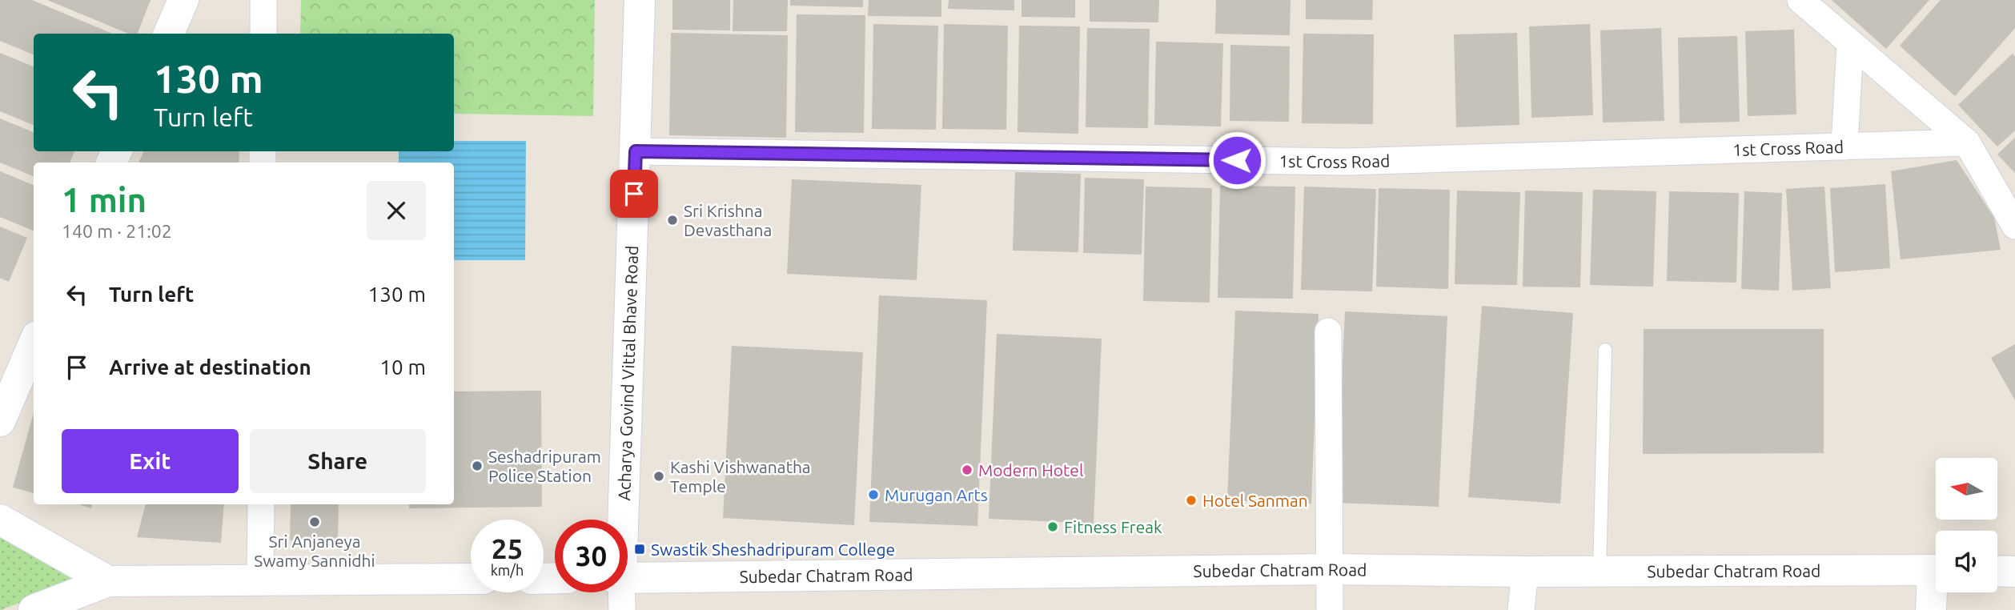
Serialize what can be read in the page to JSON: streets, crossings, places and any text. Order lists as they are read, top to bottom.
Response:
{
  "streets": {
    "main road": ["Acharya Govind Vittal Bhave Road", "Subedar Chatram Road"],
    "street": ["1st Cross Road"]
  },
  "crossings": [
    ["1st Cross Road", "Acharya Govind Vittal Bhave Road"]
  ],
  "places": {
    "other": [
      "Sri Krishna Devasthana",
      "Seshadripuram Police Station",
      "Modern Hotel",
      "Kashi Vishwanatha Temple",
      "Murugan Arts",
      "Hotel Sanman",
      "Sri Anjaneya Swamy Sannidhi",
      "Fitness Freak"
    ],
    "transit": ["Swastik Sheshadripuram College"]
  },
  "north": "left",
  "page": {
    "turn": ["130 m", "Turn left"],
    "heading": ["1 min", "140 m · 21:02"],
    "list": [
      {
        "name": "Turn left",
        "value": "130 m"
      },
      {
        "name": "Arrive at destination",
        "value": "10 m"
      }
    ],
    "buttons": ["Exit", "Share"],
    "speed": "25 km/h",
    "limit": "30"
  }
}
